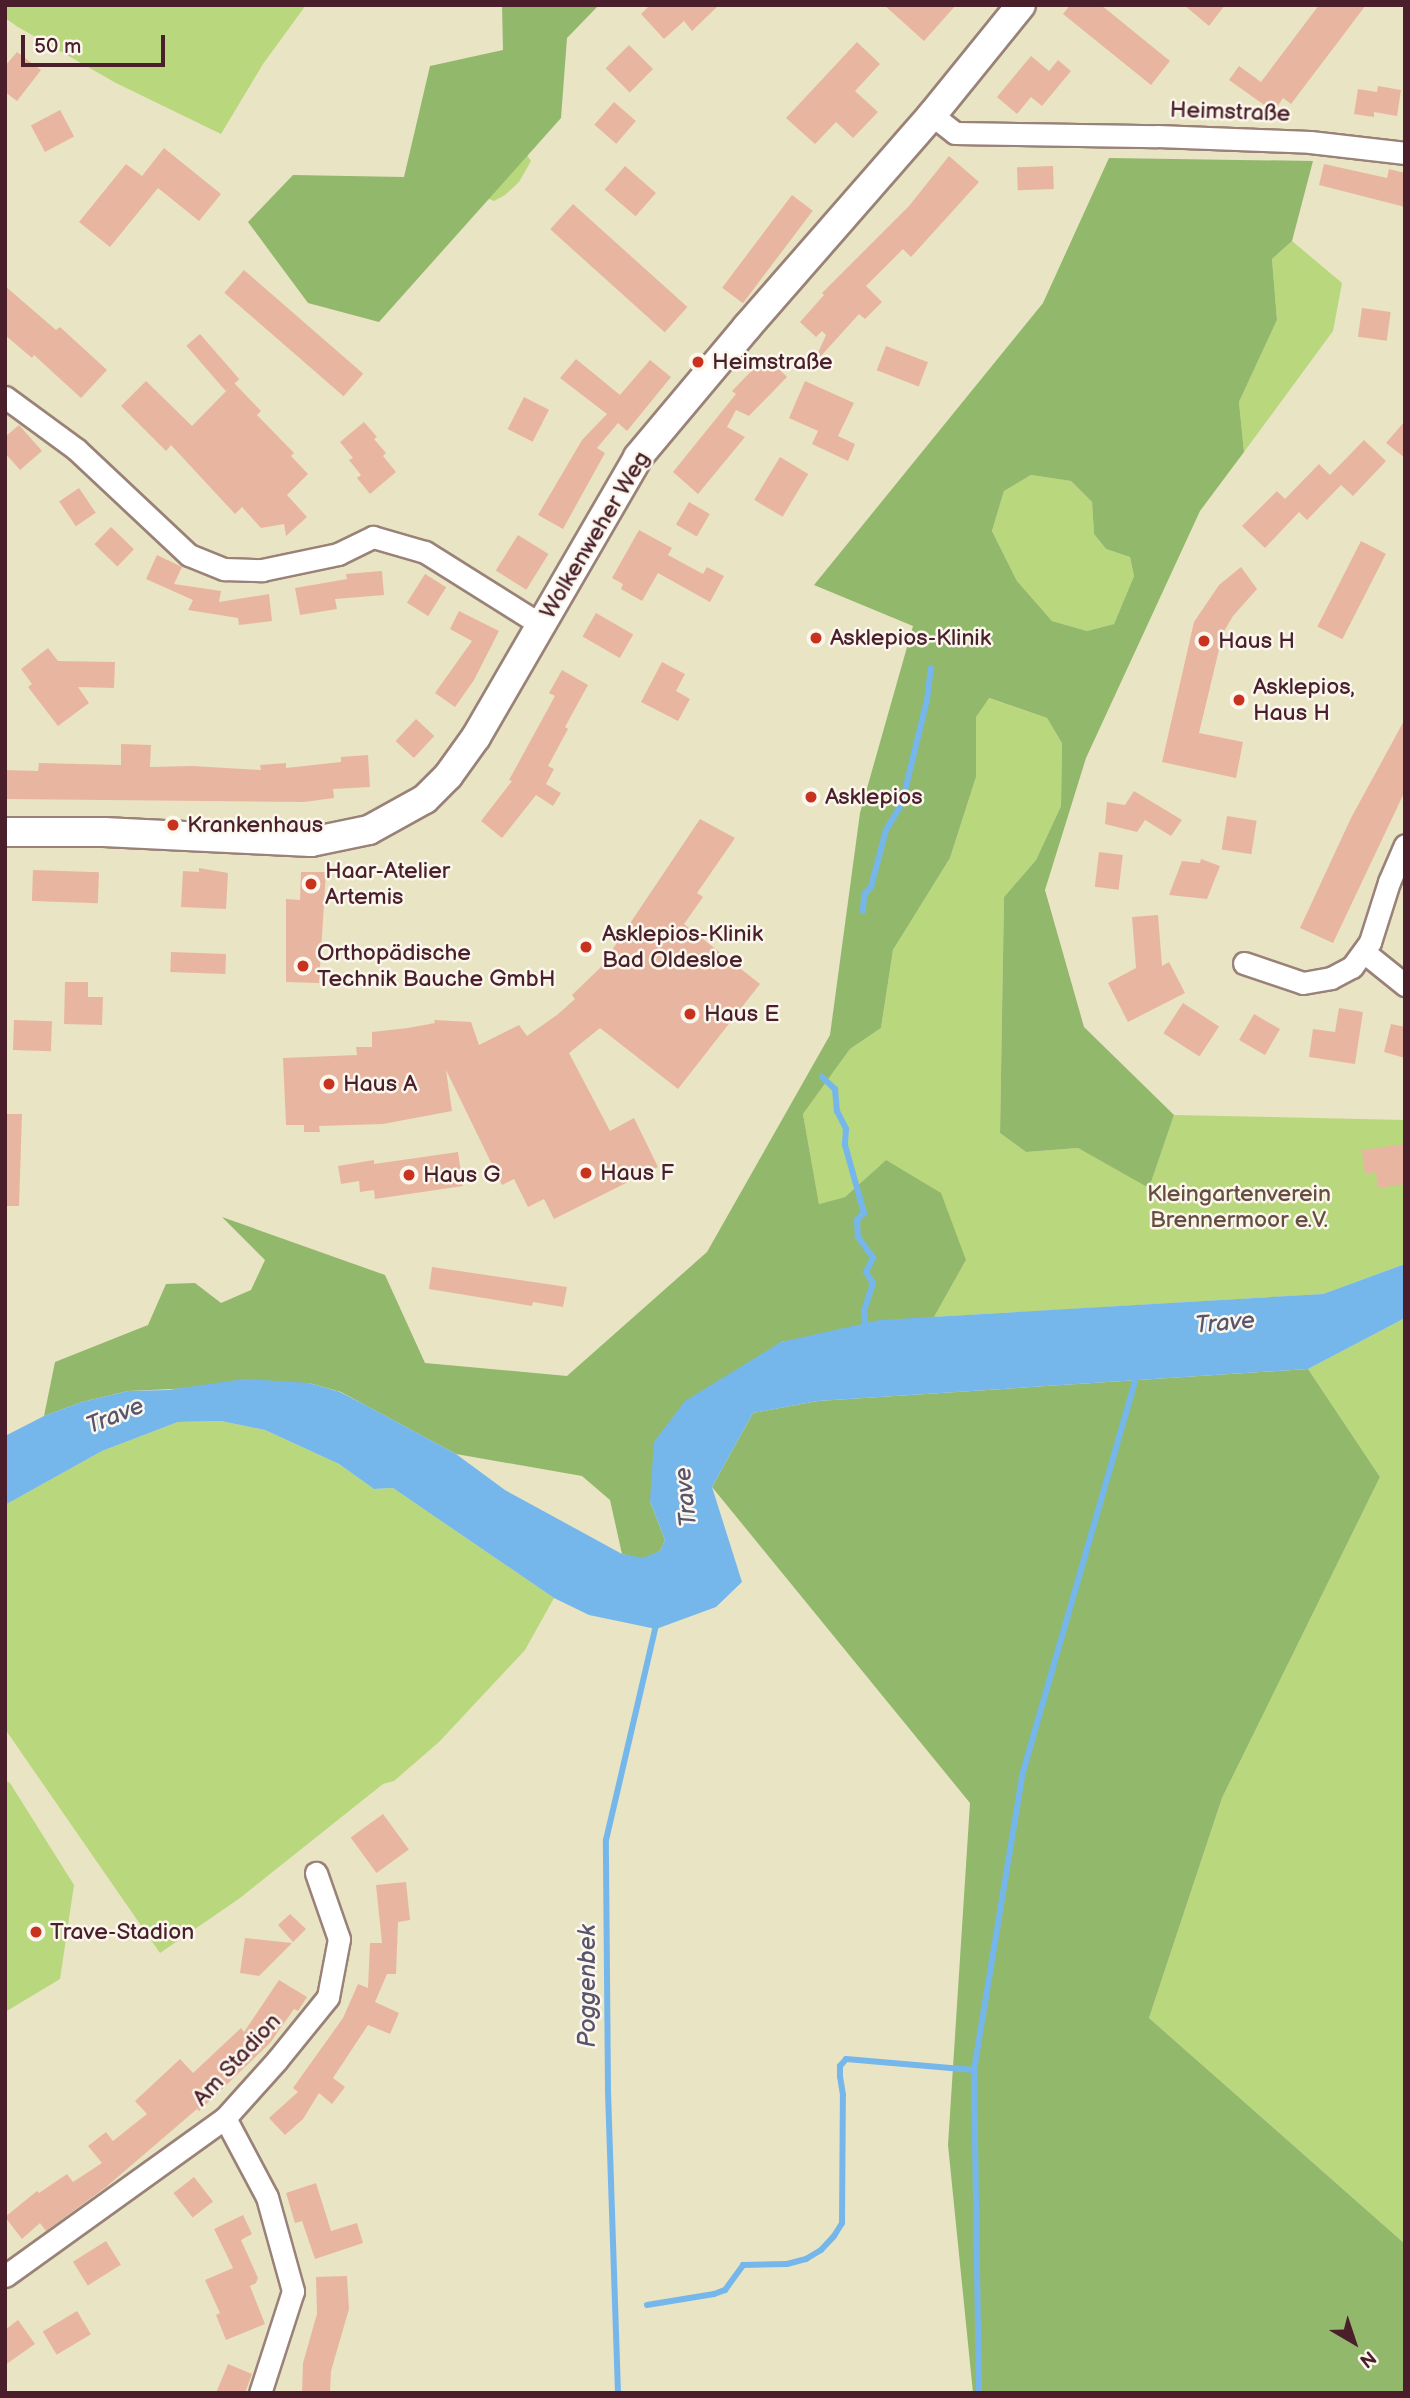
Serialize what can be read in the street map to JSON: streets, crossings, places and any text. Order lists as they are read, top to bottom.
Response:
{
  "streets": {
    "street": ["Heimstraße", "Wolkenweher Weg", "Am Stadion"]
  },
  "crossings": [
    ["Heimstraße", "Wolkenweher Weg"]
  ],
  "water": ["Trave", "Poggenbek"],
  "parks": ["Kleingartenverein Brennermoor e.V."],
  "places": [
    "Heimstraße",
    "Asklepios-Klinik",
    "Haus H",
    "Asklepios, Haus H",
    "Asklepios",
    "Krankenhaus",
    "Haar-Atelier Artemis",
    "Asklepios-Klinik Bad Oldesloe",
    "Orthopädische Technik Bauche GmbH",
    "Haus E",
    "Haus A",
    "Haus F",
    "Haus G",
    "Trave-Stadion"
  ],
  "scale_bar": "50 m",
  "north": "bottom right"
}
